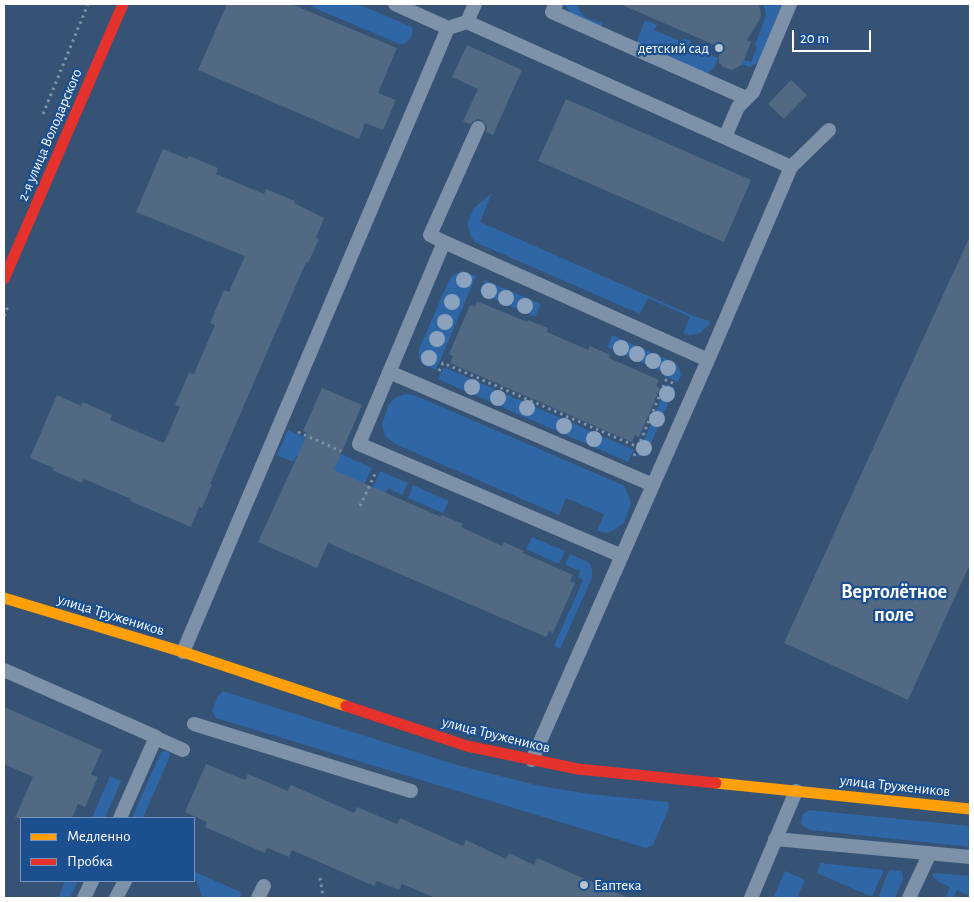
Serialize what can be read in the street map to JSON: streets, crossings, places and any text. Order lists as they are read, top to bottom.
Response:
{
  "streets": {
    "street": ["2-я улица Володарского", "улица Тружеников"]
  },
  "districts": ["Вертолётное поле"],
  "places": ["детский сад", "Еаптека"],
  "legend": ["Медленно", "Пробка"],
  "scale_bar": "20 m"
}
